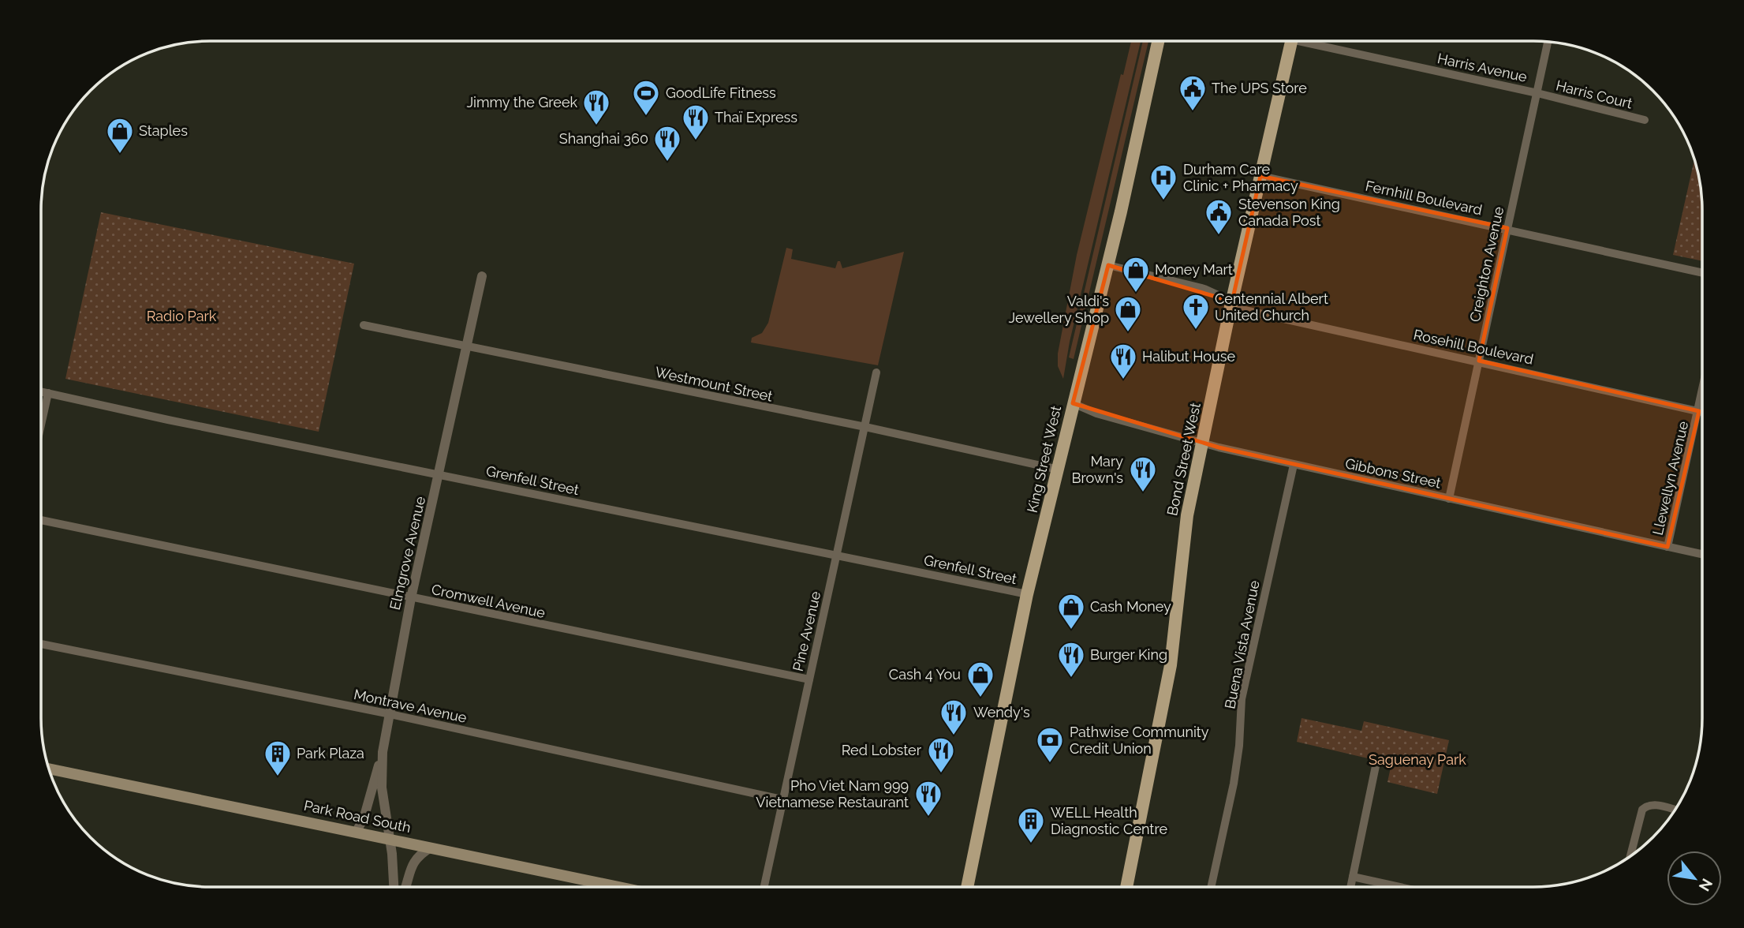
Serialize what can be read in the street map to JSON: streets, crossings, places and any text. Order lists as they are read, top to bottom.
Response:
{
  "streets": {
    "main road": ["King Street West", "Bond Street West", "Park Road South"],
    "street": [
      "Harris Avenue",
      "Harris Court",
      "Fernhill Boulevard",
      "Creighton Avenue",
      "Rosehill Boulevard",
      "Westmount Street",
      "Gibbons Street",
      "Llewellyn Avenue",
      "Grenfell Street",
      "Elmgrove Avenue",
      "Cromwell Avenue",
      "Pine Avenue",
      "Buena Vista Avenue",
      "Montrave Avenue"
    ]
  },
  "crossings": [
    ["Harris Avenue", "Harris Court"],
    ["Harris Avenue", "Creighton Avenue"],
    ["Harris Court", "Creighton Avenue"],
    ["Fernhill Boulevard", "Creighton Avenue"],
    ["Fernhill Boulevard", "Bond Street West"],
    ["Creighton Avenue", "Rosehill Boulevard"],
    ["Creighton Avenue", "Gibbons Street"],
    ["Rosehill Boulevard", "King Street West"],
    ["Rosehill Boulevard", "Bond Street West"],
    ["Rosehill Boulevard", "Llewellyn Avenue"],
    ["Westmount Street", "King Street West"],
    ["Westmount Street", "Elmgrove Avenue"],
    ["Westmount Street", "Pine Avenue"],
    ["King Street West", "Gibbons Street"],
    ["King Street West", "Grenfell Street"],
    ["Bond Street West", "Gibbons Street"],
    ["Gibbons Street", "Llewellyn Avenue"],
    ["Gibbons Street", "Buena Vista Avenue"],
    ["Grenfell Street", "Elmgrove Avenue"],
    ["Grenfell Street", "Pine Avenue"],
    ["Elmgrove Avenue", "Cromwell Avenue"],
    ["Elmgrove Avenue", "Montrave Avenue"],
    ["Elmgrove Avenue", "Park Road South"],
    ["Cromwell Avenue", "Pine Avenue"],
    ["Pine Avenue", "Montrave Avenue"]
  ],
  "parks": ["Radio Park", "Saguenay Park"],
  "places": {
    "public building": ["The UPS Store", "Stevenson King Canada Post"],
    "sports": ["GoodLife Fitness"],
    "restaurant": [
      "Jimmy the Greek",
      "Thaï Express",
      "Shanghai 360",
      "Halibut House",
      "Mary Brown's",
      "Burger King",
      "Wendy's",
      "Red Lobster",
      "Pho Viet Nam 999 Vietnamese Restaurant"
    ],
    "shop": [
      "Staples",
      "Money Mart",
      "Valdi's Jewellery Shop",
      "Cash Money",
      "Cash 4 You"
    ],
    "hospital": ["Durham Care Clinic + Pharmacy"],
    "church": ["Centennial Albert United Church"],
    "bank": ["Pathwise Community Credit Union"],
    "building": ["Park Plaza", "WELL Health Diagnostic Centre"]
  },
  "north": "bottom right"
}
